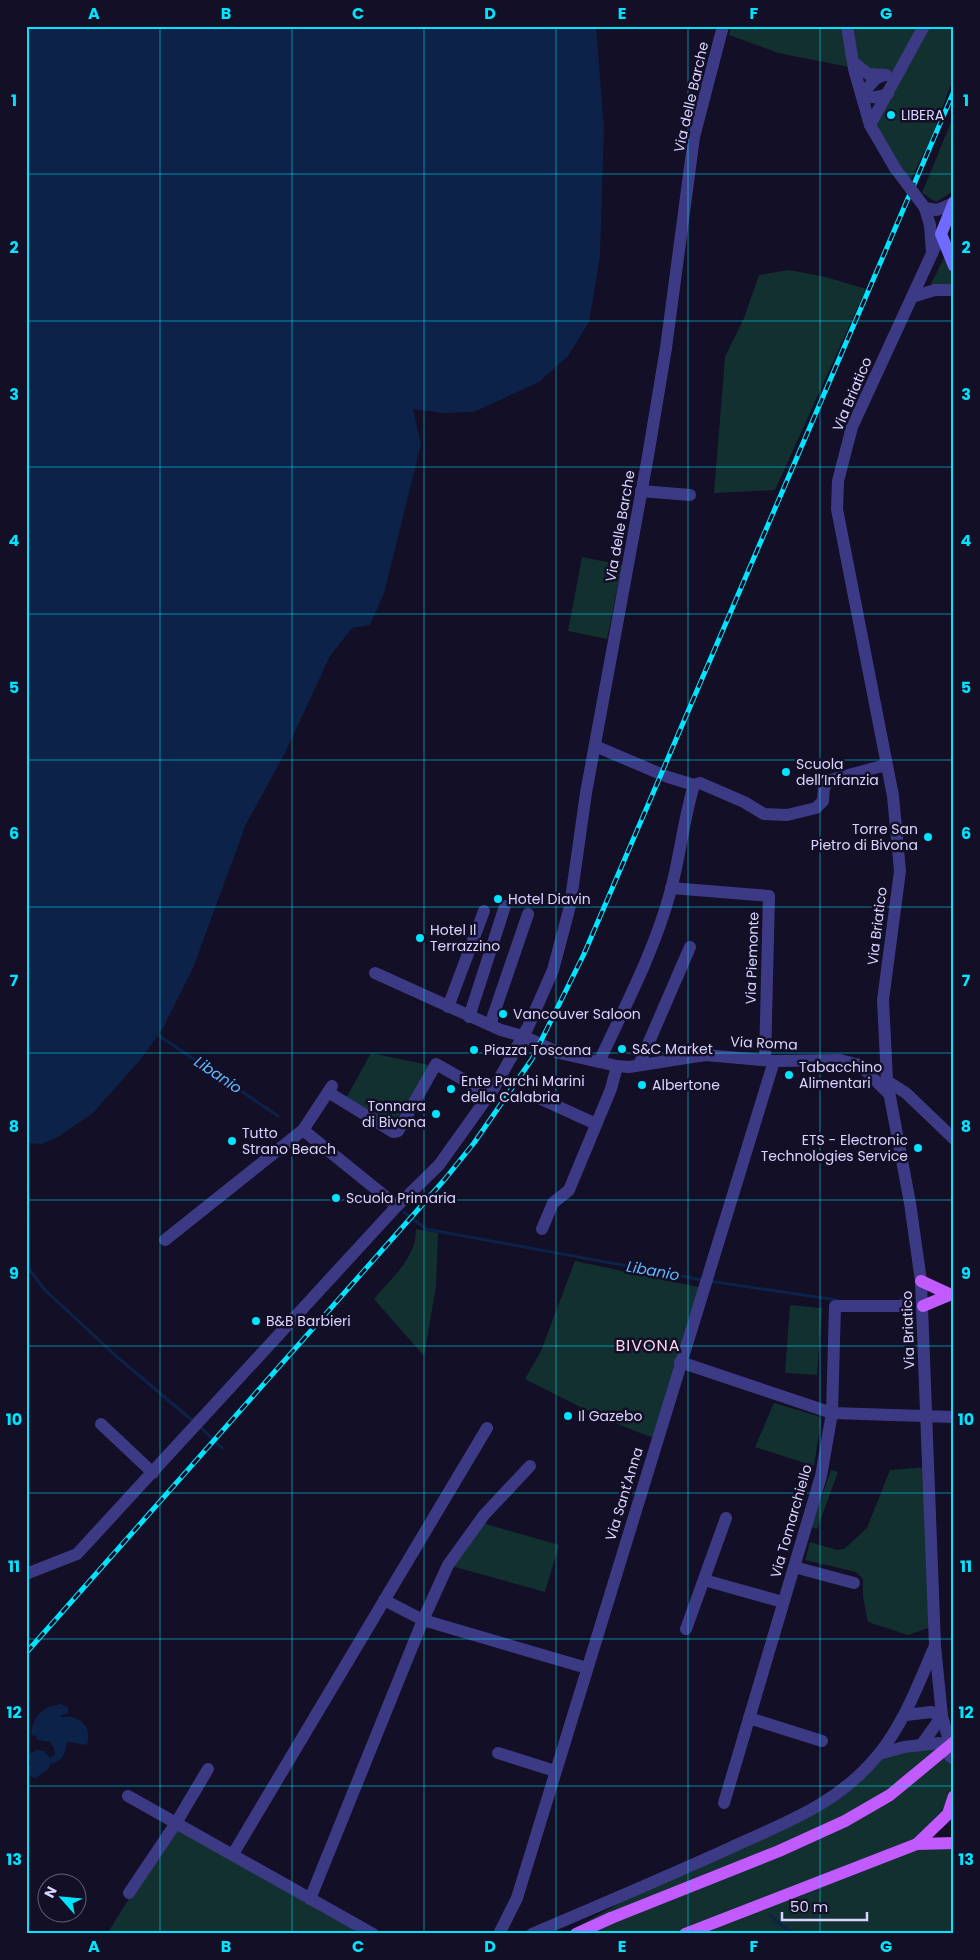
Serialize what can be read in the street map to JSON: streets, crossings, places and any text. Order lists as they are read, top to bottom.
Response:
{
  "streets": {
    "street": [
      "Via delle Barche",
      "Via Briatico",
      "Via Piemonte",
      "Via Roma",
      "Via Sant'Anna",
      "Via Tomarchiello"
    ]
  },
  "crossings": [
    ["Via delle Barche", "Via Roma"],
    ["Via Briatico", "Via Roma"],
    ["Via Piemonte", "Via Roma"],
    ["Via Piemonte", "Via Sant'Anna"],
    ["Via Roma", "Via Sant'Anna"]
  ],
  "districts": ["BIVONA"],
  "water": ["Libanio"],
  "places": [
    "LIBERA",
    "Scuola dell’Infanzia",
    "Torre San Pietro di Bivona",
    "Hotel Diavin",
    "Hotel Il Terrazzino",
    "Vancouver Saloon",
    "S&C Market",
    "Piazza Toscana",
    "Tabacchino Alimentari",
    "Albertone",
    "Ente Parchi Marini della Calabria",
    "Tonnara di Bivona",
    "Tutto Strano Beach",
    "ETS - Electronic Technologies Service",
    "Scuola Primaria",
    "B&B Barbieri",
    "Il Gazebo"
  ],
  "scale_bar": "50 m",
  "north": "top left",
  "grid": {
    "columns": [
      "A",
      "B",
      "C",
      "D",
      "E",
      "F",
      "G"
    ],
    "rows": [
      "1",
      "2",
      "3",
      "4",
      "5",
      "6",
      "7",
      "8",
      "9",
      "10",
      "11",
      "12",
      "13"
    ]
  }
}
